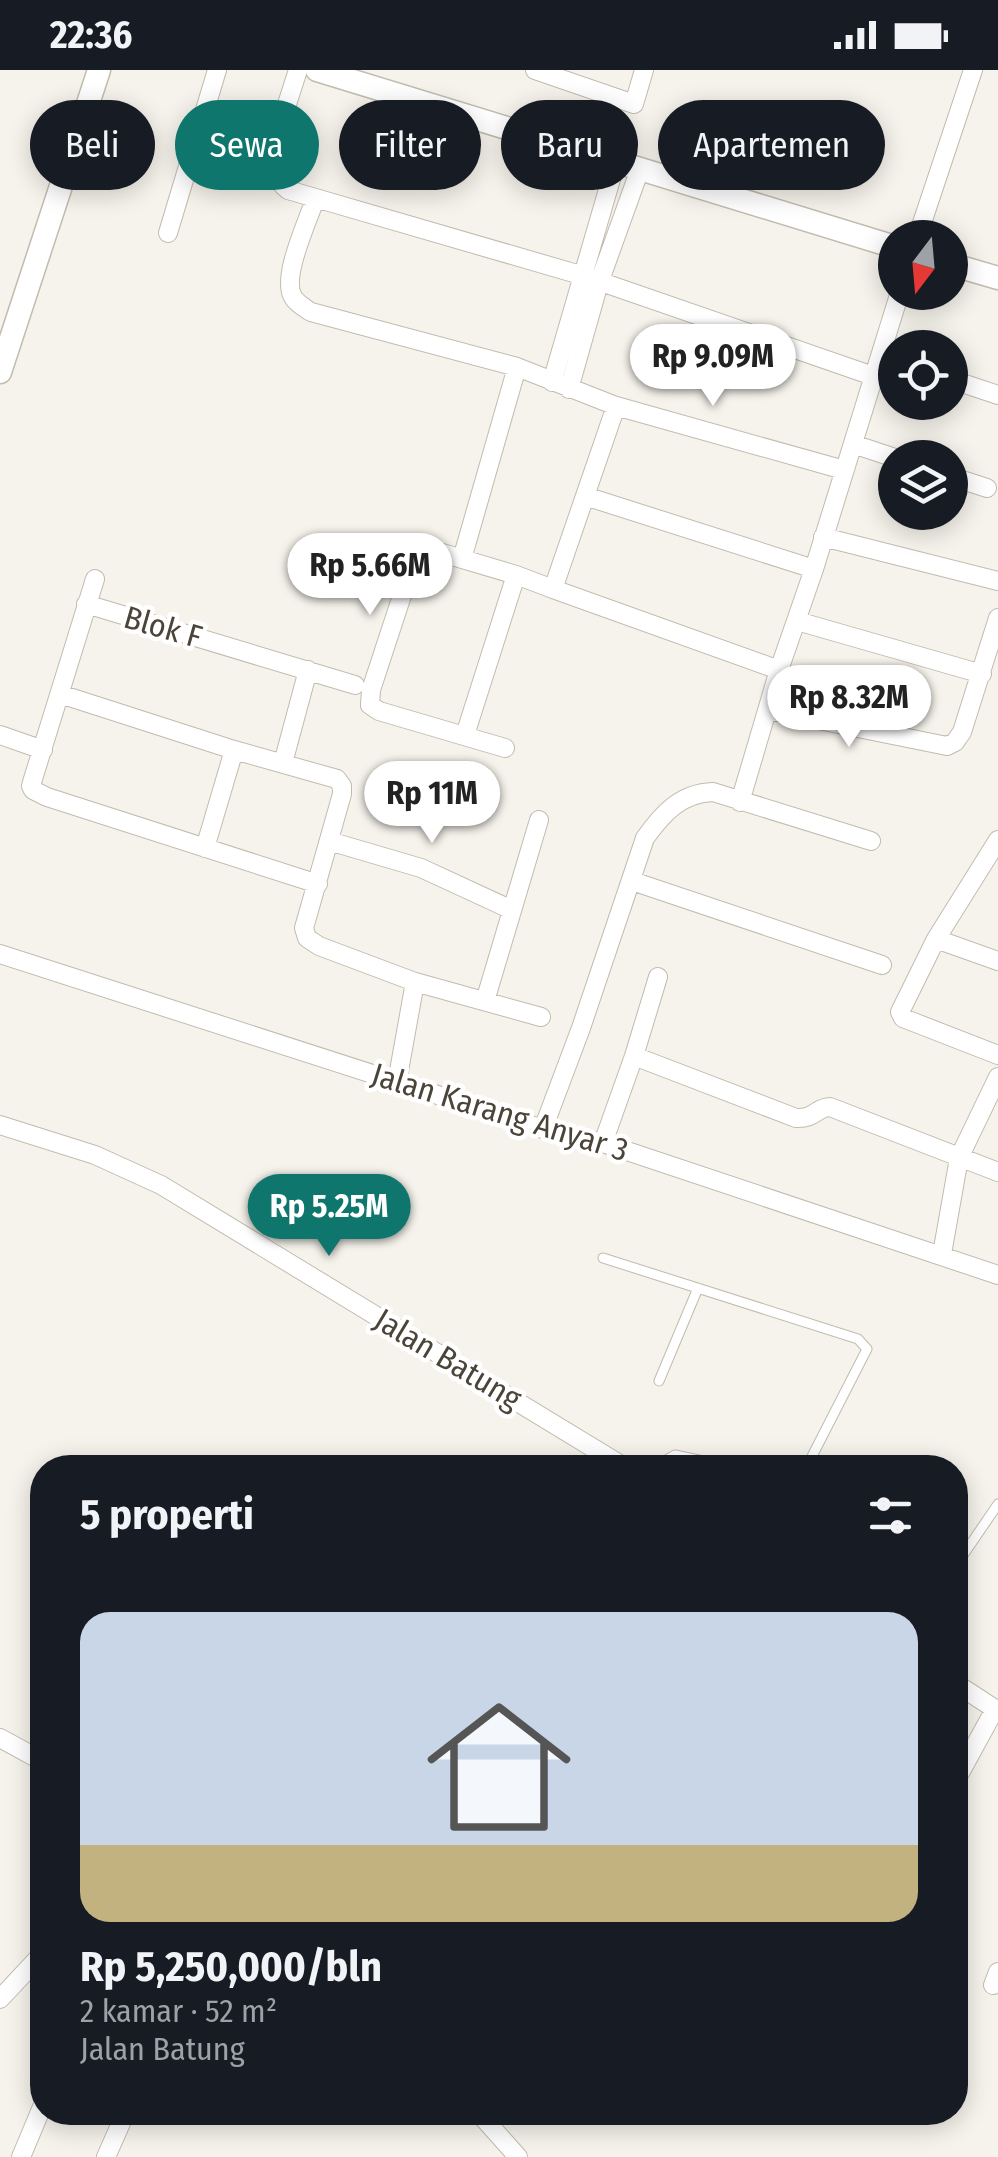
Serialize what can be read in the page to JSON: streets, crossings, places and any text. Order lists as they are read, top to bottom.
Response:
{
  "streets": {
    "street": ["Blok F", "Jalan Karang Anyar 3", "Jalan Batung"]
  },
  "north": "bottom",
  "page": {
    "status": "22:36",
    "chip": [
      "Beli",
      "Sewa",
      "Filter",
      "Baru",
      "Apartemen"
    ],
    "price": [
      "Rp 9.09M",
      "Rp 5.66M",
      "Rp 8.32M",
      "Rp 11M",
      "Rp 5.25M"
    ],
    "heading": "5 properti",
    "list": [
      {
        "name": "Rp 5,250,000/bln",
        "note": "2 kamar · 52 m² · Jalan Batung"
      }
    ]
  }
}
